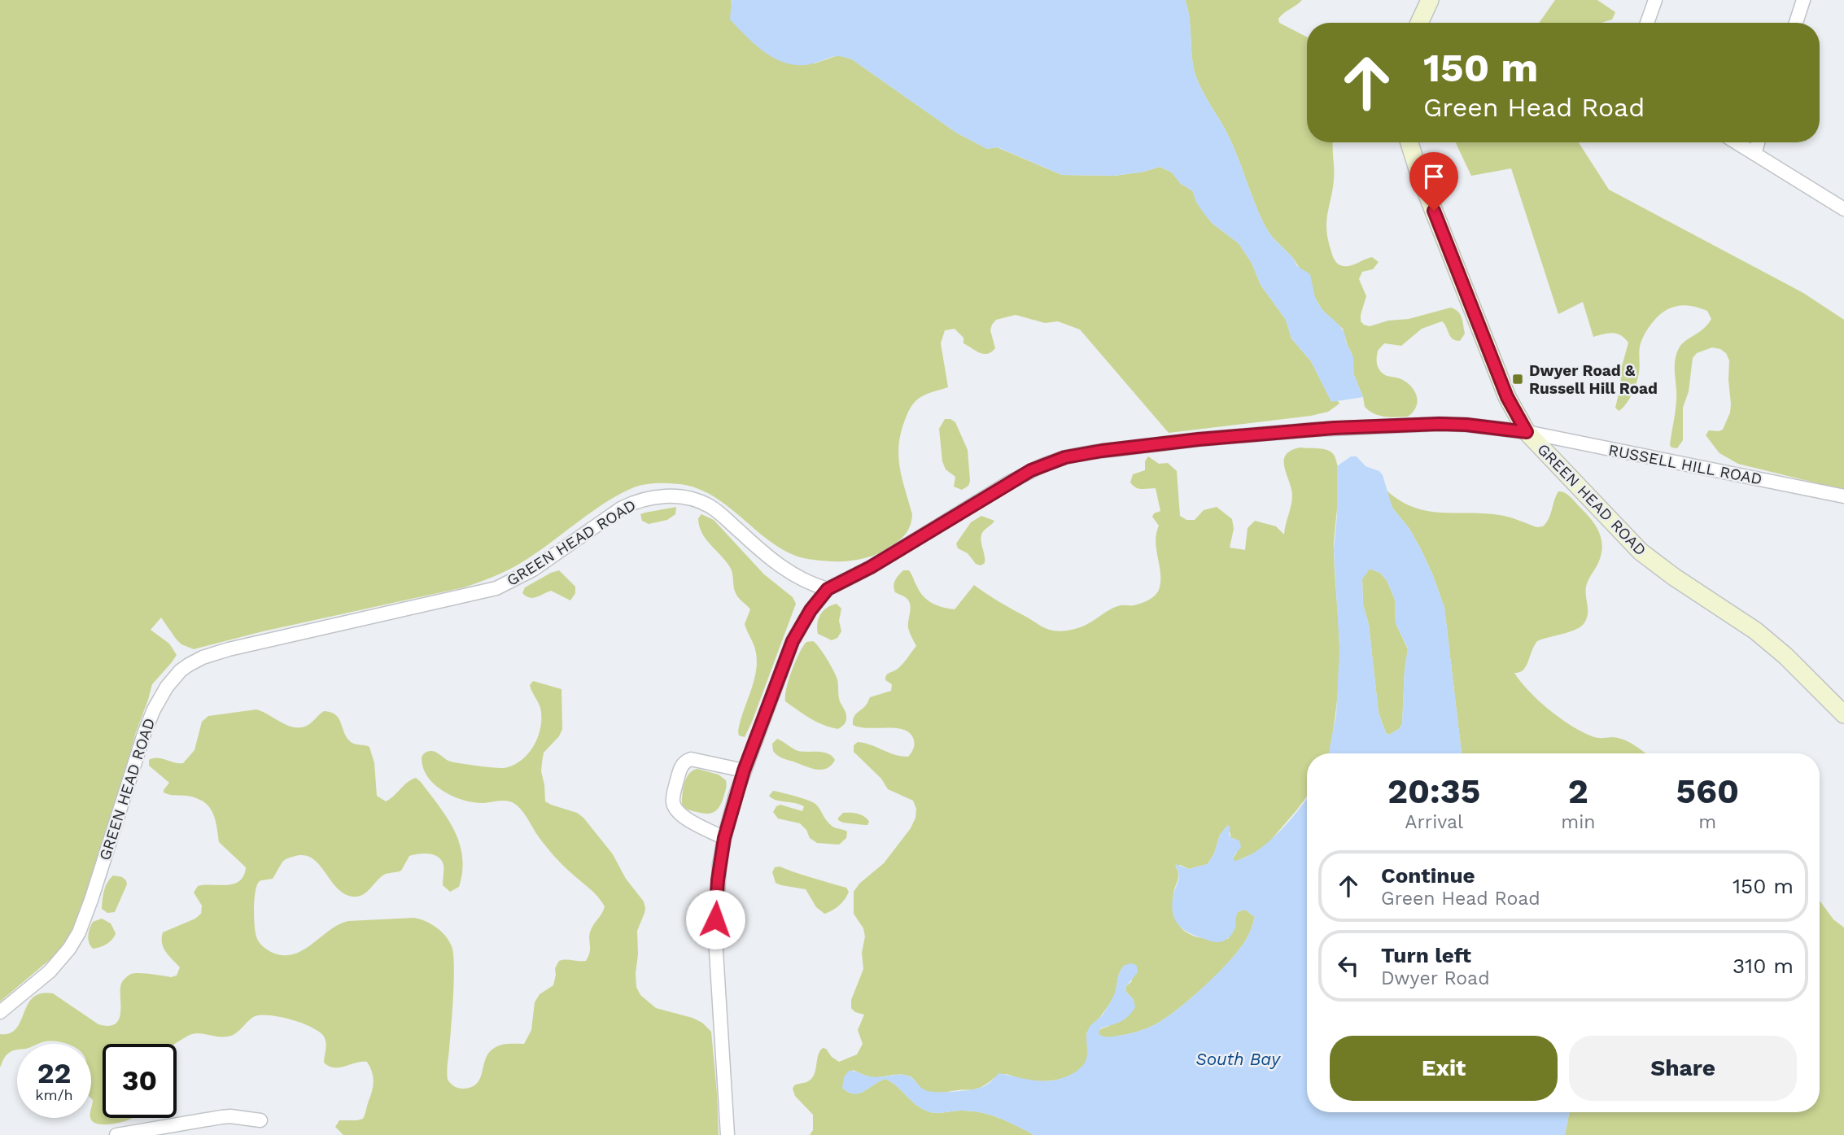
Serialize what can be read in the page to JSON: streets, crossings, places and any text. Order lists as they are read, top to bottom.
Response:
{
  "streets": {
    "street": ["RUSSELL HILL ROAD", "GREEN HEAD ROAD"]
  },
  "crossings": [
    ["RUSSELL HILL ROAD", "GREEN HEAD ROAD"]
  ],
  "water": ["South Bay"],
  "places": {
    "transit": ["Dwyer Road & Russell Hill Road"]
  },
  "page": {
    "turn": ["150 m", "Green Head Road"],
    "eta": [
      "20:35",
      "Arrival",
      "2",
      "min",
      "560",
      "m"
    ],
    "list": [
      {
        "name": "Continue",
        "note": "Green Head Road",
        "value": "150 m"
      },
      {
        "name": "Turn left",
        "note": "Dwyer Road",
        "value": "310 m"
      }
    ],
    "buttons": ["Exit", "Share"],
    "speed": "22 km/h",
    "limit": "30"
  }
}
